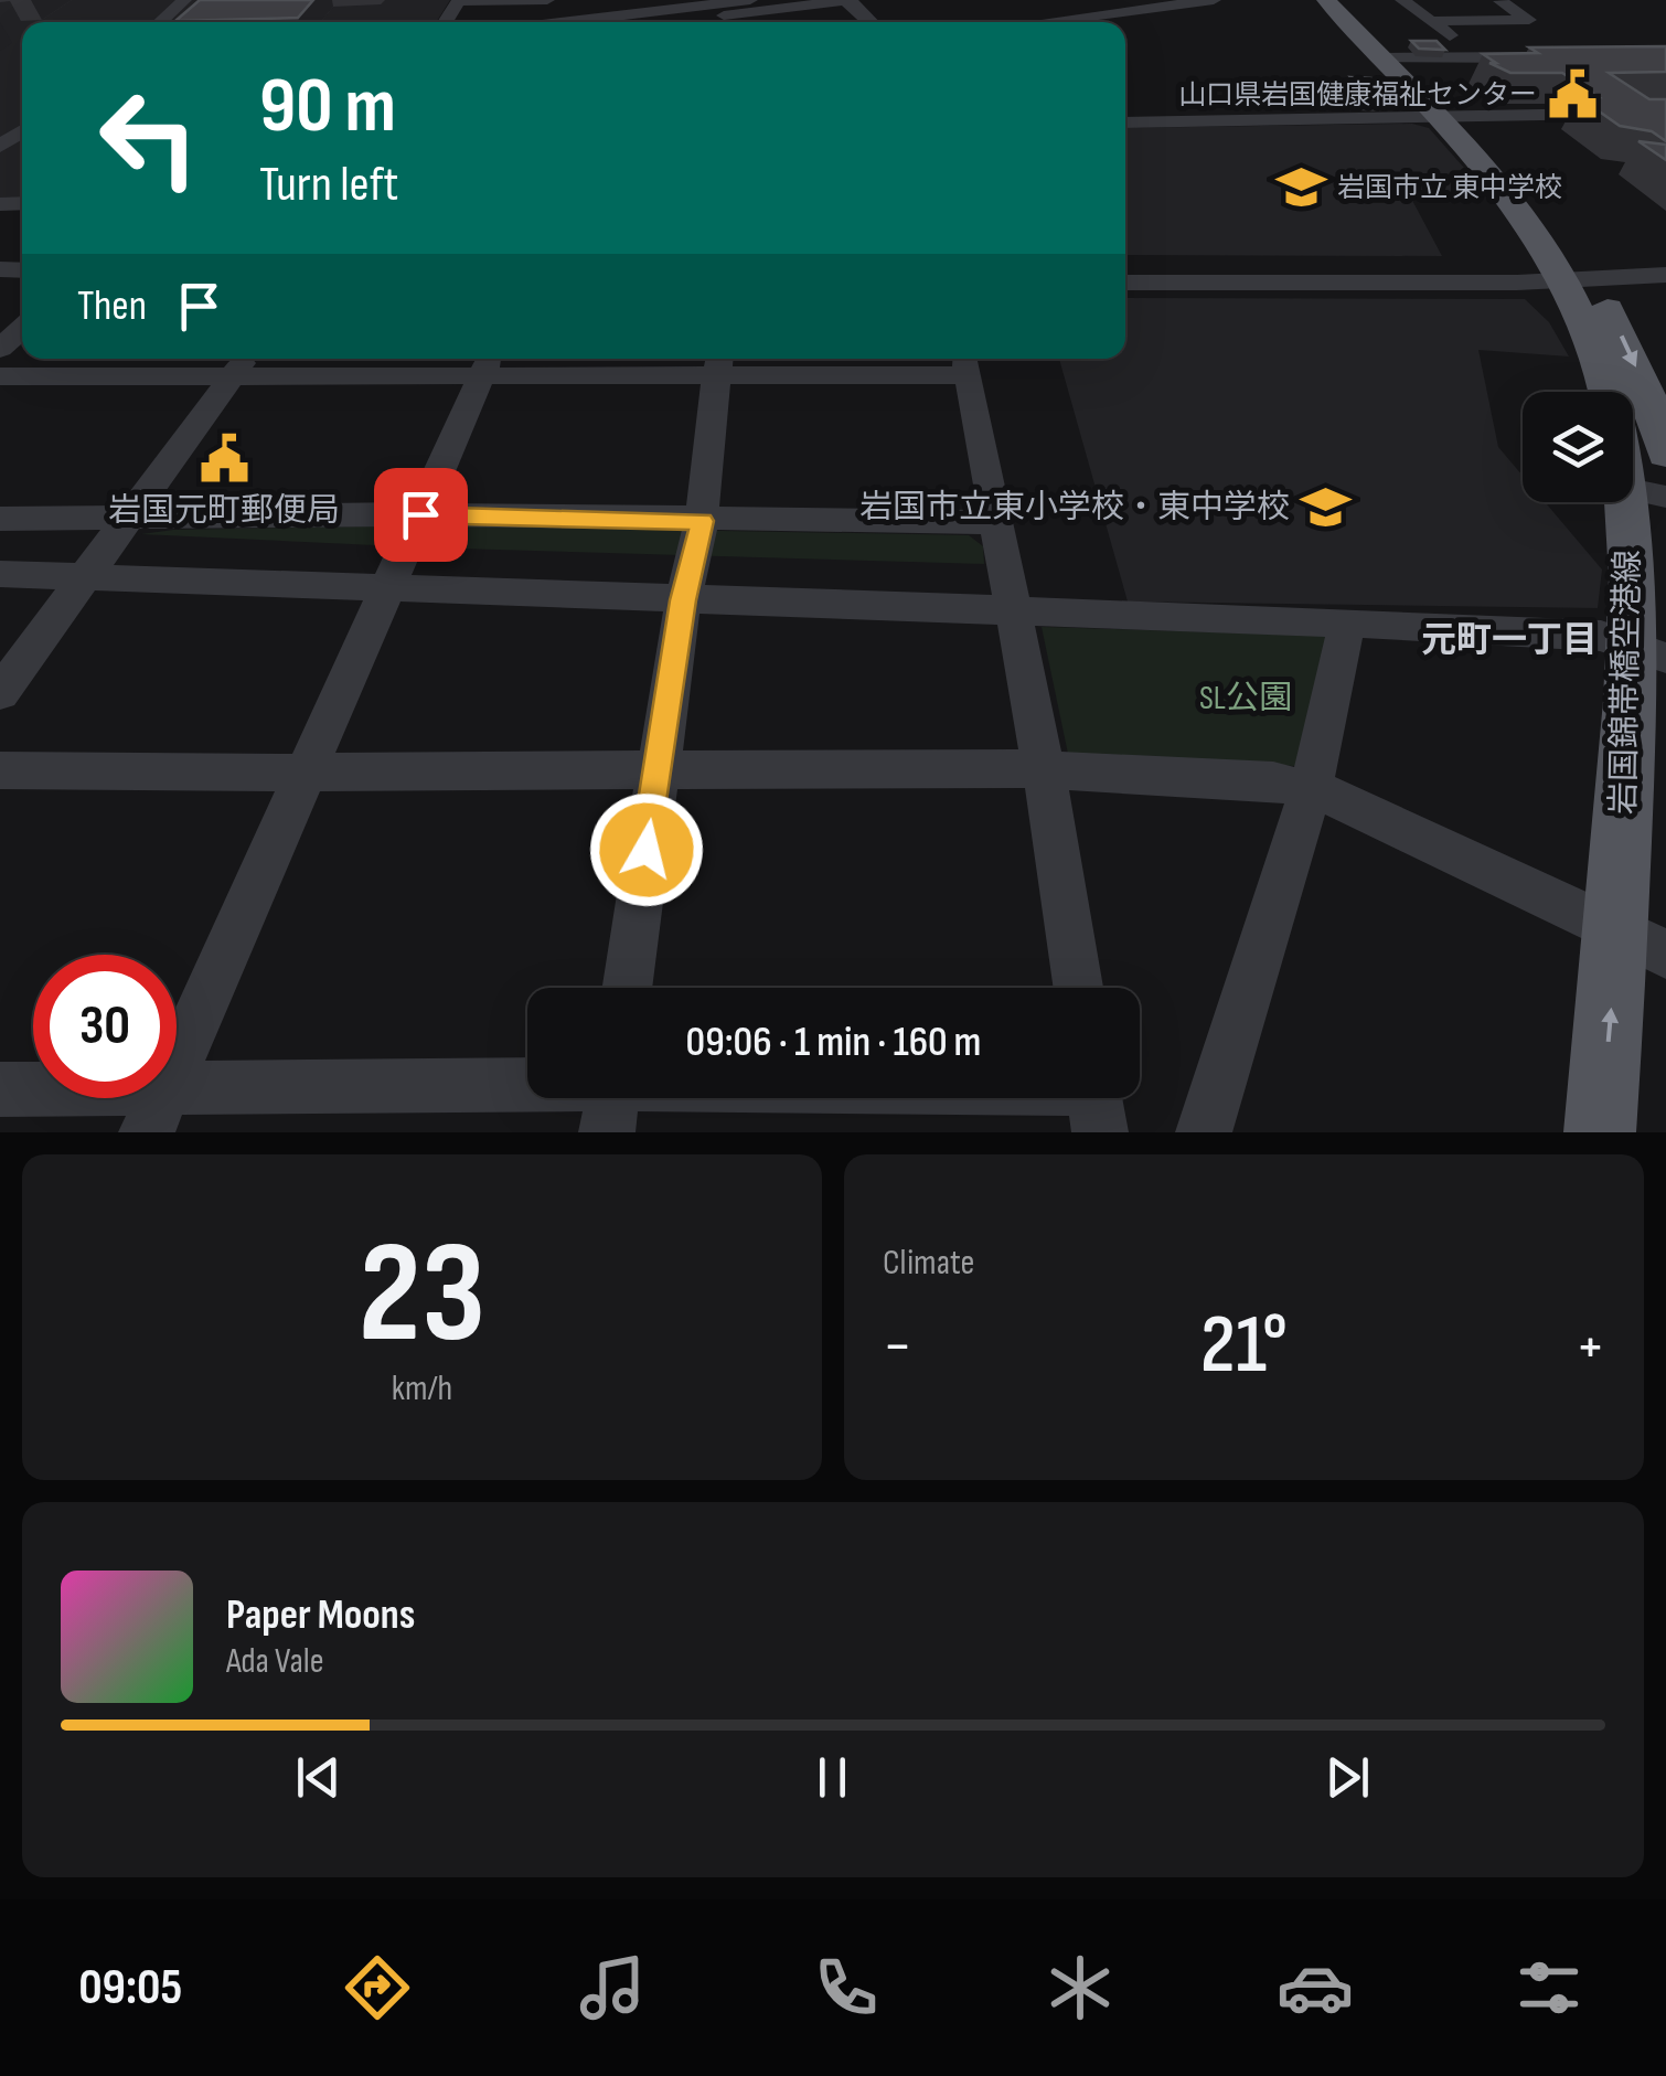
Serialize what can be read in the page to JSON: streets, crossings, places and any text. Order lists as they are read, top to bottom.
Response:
{
  "streets": {
    "main road": ["岩国錦帯橋空港線"]
  },
  "districts": ["元町一丁目"],
  "parks": ["SL公園"],
  "places": {
    "public building": ["山口県岩国健康福祉センター", "岩国元町郵便局"],
    "school or university": ["岩国市立 東中学校", "岩国市立東小学校・東中学校"]
  },
  "page": {
    "turn": ["90 m", "Turn left"],
    "then": "Then",
    "limit": "30",
    "trip": "09:06 · 1 min · 160 m",
    "tile": [
      ["23", "km/h"],
      "Climate"
    ],
    "heat": ["−", "21°", "+"],
    "song": ["Paper Moons", "Ada Vale"],
    "tabs": "09:05"
  }
}
